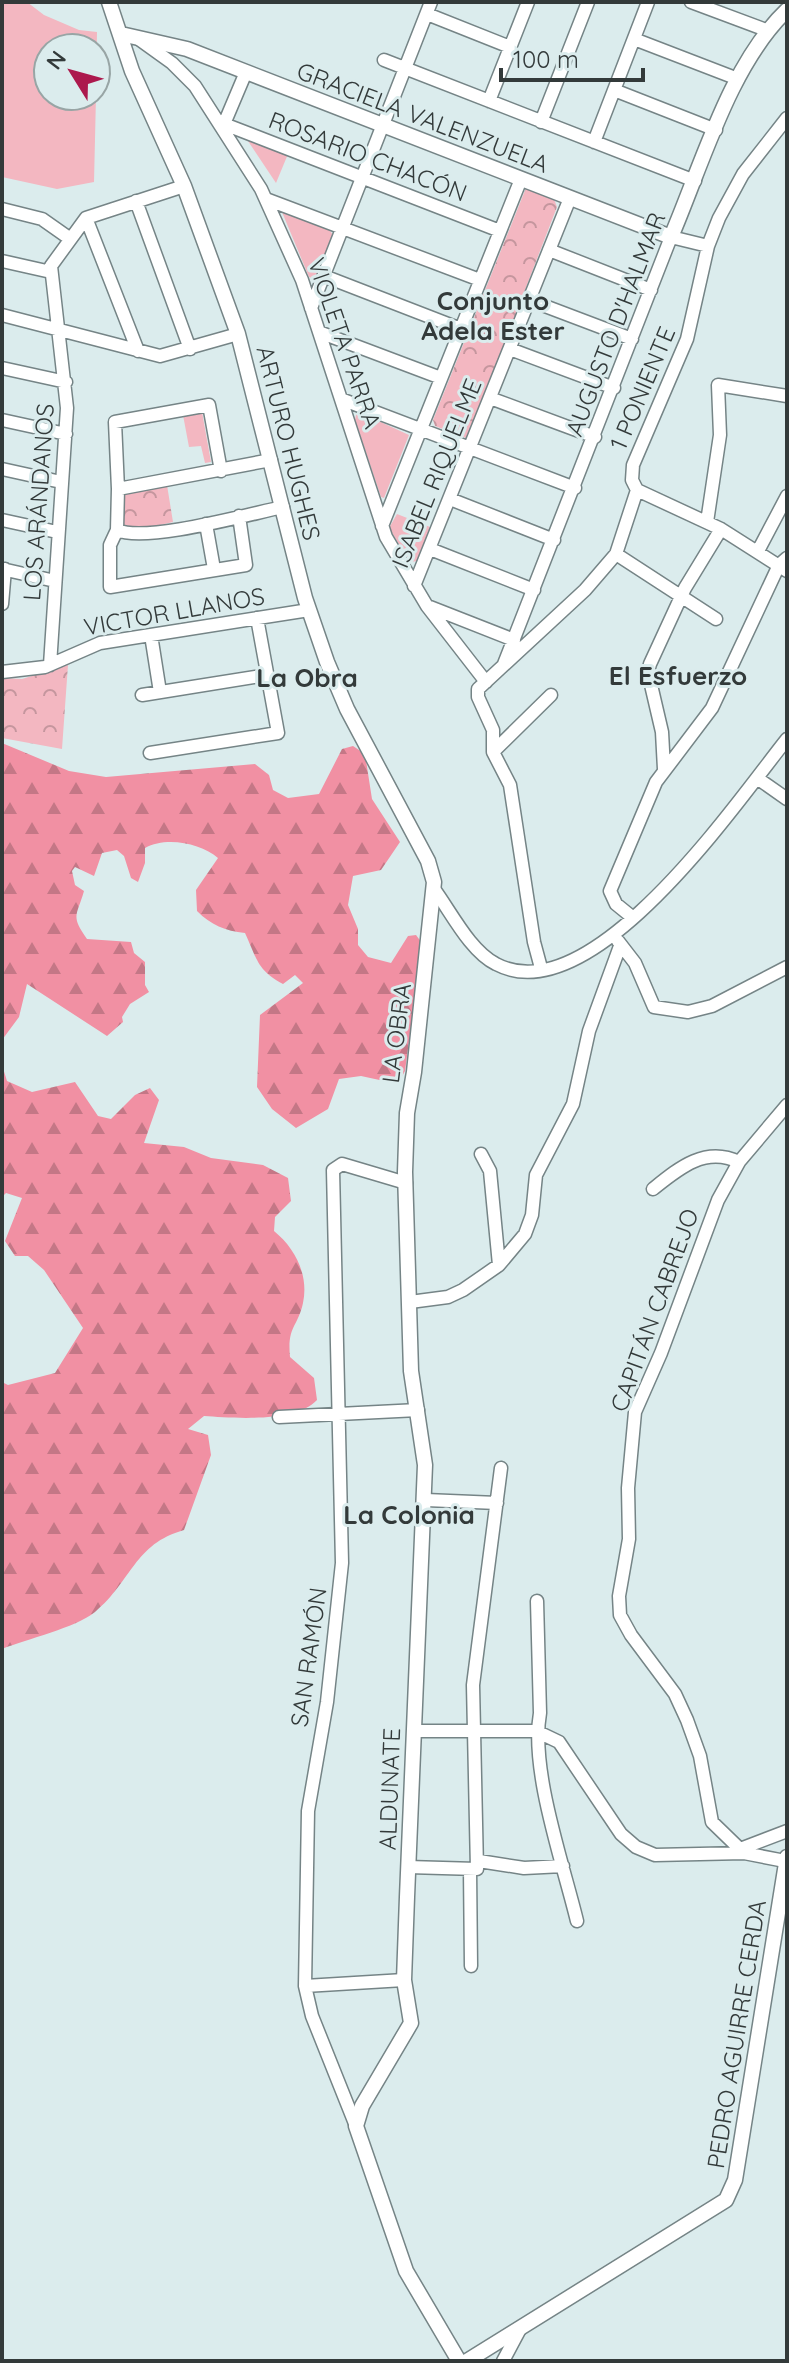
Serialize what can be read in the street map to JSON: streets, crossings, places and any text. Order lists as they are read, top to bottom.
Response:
{
  "streets": {
    "street": [
      "GRACIELA VALENZUELA",
      "ROSARIO CHACÓN",
      "AUGUSTO D'HALMAR",
      "VIOLETA PARRA",
      "1 PONIENTE",
      "ARTURO HUGHES",
      "ISABEL RIQUELME",
      "LOS ARÁNDANOS",
      "VICTOR LLANOS",
      "LA OBRA",
      "CAPITÁN CABREJO",
      "SAN RAMÓN",
      "ALDUNATE",
      "PEDRO AGUIRRE CERDA"
    ]
  },
  "crossings": [
    ["GRACIELA VALENZUELA", "AUGUSTO D'HALMAR"],
    ["GRACIELA VALENZUELA", "VIOLETA PARRA"],
    ["GRACIELA VALENZUELA", "1 PONIENTE"],
    ["GRACIELA VALENZUELA", "ARTURO HUGHES"],
    ["GRACIELA VALENZUELA", "ISABEL RIQUELME"],
    ["ROSARIO CHACÓN", "VIOLETA PARRA"],
    ["ROSARIO CHACÓN", "ISABEL RIQUELME"],
    ["AUGUSTO D'HALMAR", "1 PONIENTE"],
    ["VIOLETA PARRA", "1 PONIENTE"],
    ["VIOLETA PARRA", "ARTURO HUGHES"],
    ["VIOLETA PARRA", "ISABEL RIQUELME"],
    ["ARTURO HUGHES", "VICTOR LLANOS"],
    ["ARTURO HUGHES", "LA OBRA"],
    ["LOS ARÁNDANOS", "VICTOR LLANOS"],
    ["LA OBRA", "SAN RAMÓN"],
    ["LA OBRA", "ALDUNATE"],
    ["SAN RAMÓN", "ALDUNATE"]
  ],
  "districts": [
    "Conjunto Adela Ester",
    "El Esfuerzo",
    "La Obra",
    "La Colonia"
  ],
  "scale_bar": "100 m",
  "north": "top left"
}
